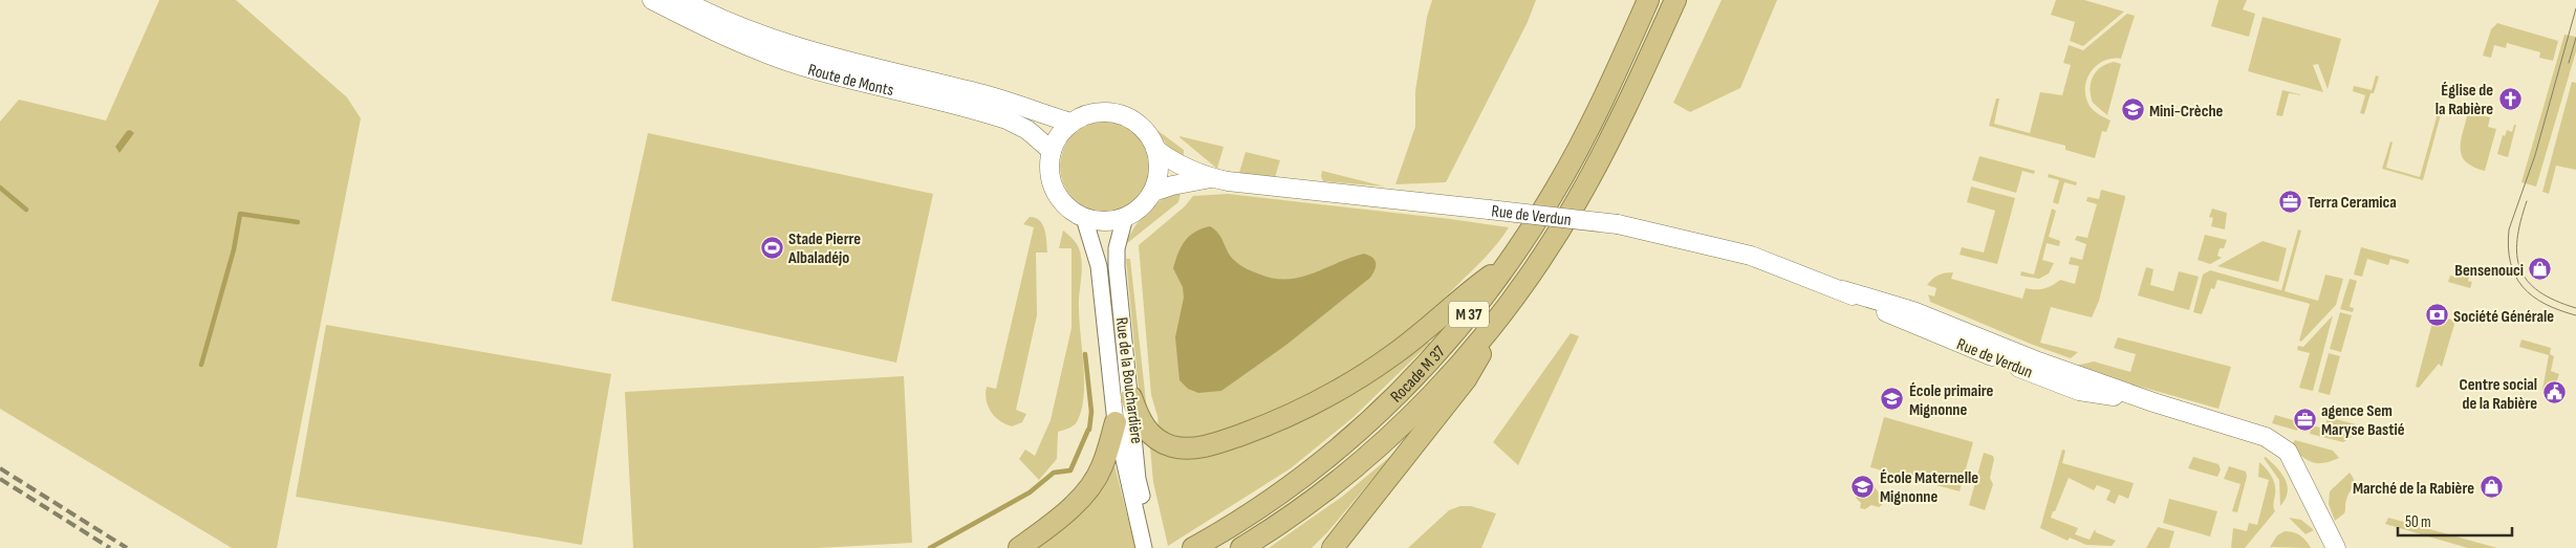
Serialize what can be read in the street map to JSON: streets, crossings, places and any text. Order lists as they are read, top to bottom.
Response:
{
  "streets": {
    "highway": ["M 37", "Rocade M 37"],
    "main road": ["Route de Monts", "Rue de Verdun"],
    "street": ["Rue de la Bouchardière"]
  },
  "crossings": [
    ["Route de Monts", "Rue de Verdun"],
    ["Route de Monts", "Rue de la Bouchardière"],
    ["Rue de Verdun", "Rue de la Bouchardière"]
  ],
  "places": {
    "church": ["Église de la Rabière"],
    "school or university": ["Mini-Crèche", "École primaire Mignonne", "École Maternelle Mignonne"],
    "office": ["Terra Ceramica", "agence Sem Maryse Bastié"],
    "sports": ["Stade Pierre Albaladéjo"],
    "shop": ["Bensenouci", "Marché de la Rabière"],
    "bank": ["Société Générale"],
    "public building": ["Centre social de la Rabière"]
  },
  "scale_bar": "50 m"
}
